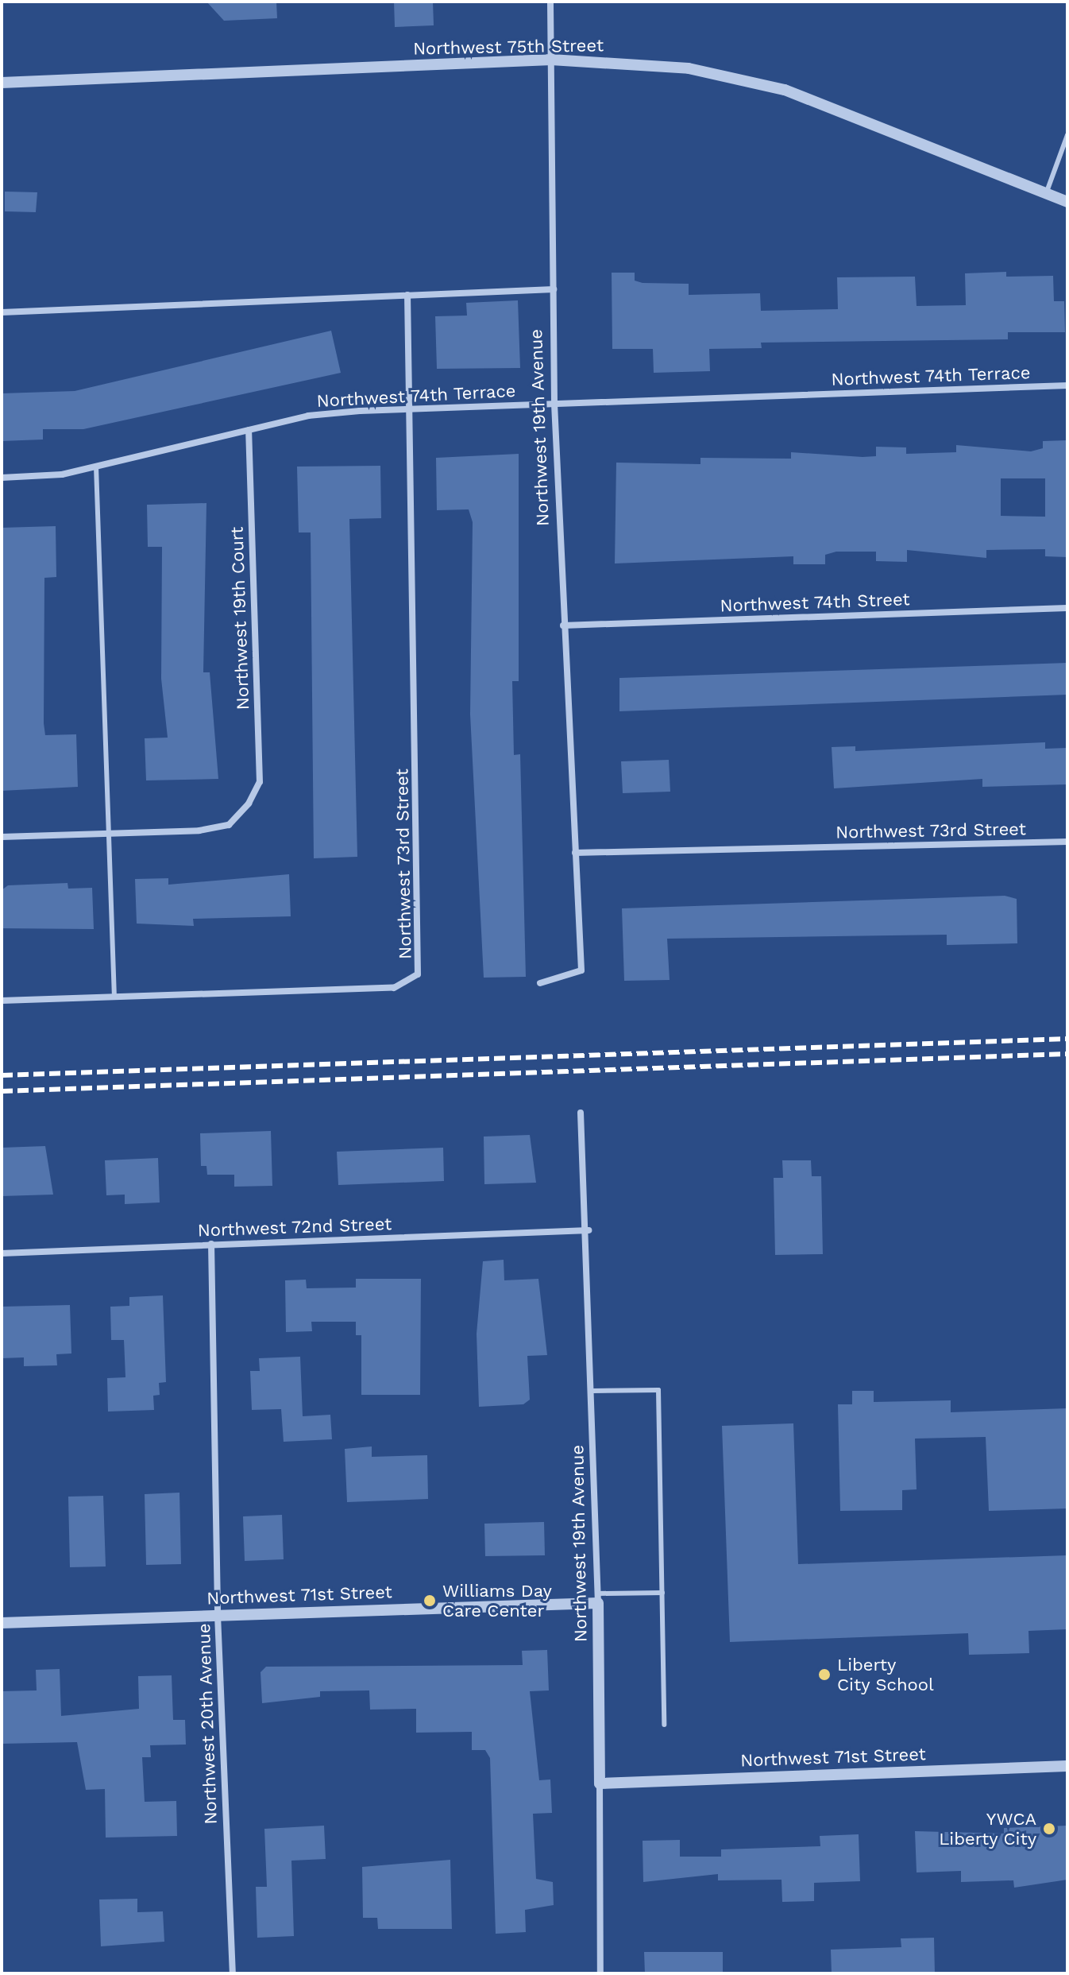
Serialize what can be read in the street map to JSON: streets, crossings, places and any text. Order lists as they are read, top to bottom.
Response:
{
  "streets": {
    "street": [
      "Northwest 75th Street",
      "Northwest 74th Terrace",
      "Northwest 19th Avenue",
      "Northwest 74th Street",
      "Northwest 19th Court",
      "Northwest 73rd Street",
      "Northwest 72nd Street",
      "Northwest 71st Street",
      "Northwest 20th Avenue"
    ]
  },
  "crossings": [
    ["Northwest 75th Street", "Northwest 19th Avenue"],
    ["Northwest 74th Terrace", "Northwest 19th Avenue"],
    ["Northwest 74th Terrace", "Northwest 19th Court"],
    ["Northwest 74th Terrace", "Northwest 73rd Street"],
    ["Northwest 19th Avenue", "Northwest 74th Street"],
    ["Northwest 19th Avenue", "Northwest 73rd Street"],
    ["Northwest 19th Avenue", "Northwest 72nd Street"],
    ["Northwest 19th Avenue", "Northwest 71st Street"],
    ["Northwest 72nd Street", "Northwest 20th Avenue"],
    ["Northwest 71st Street", "Northwest 20th Avenue"]
  ],
  "places": ["Williams Day Care Center", "Liberty City School", "YWCA Liberty City"]
}
